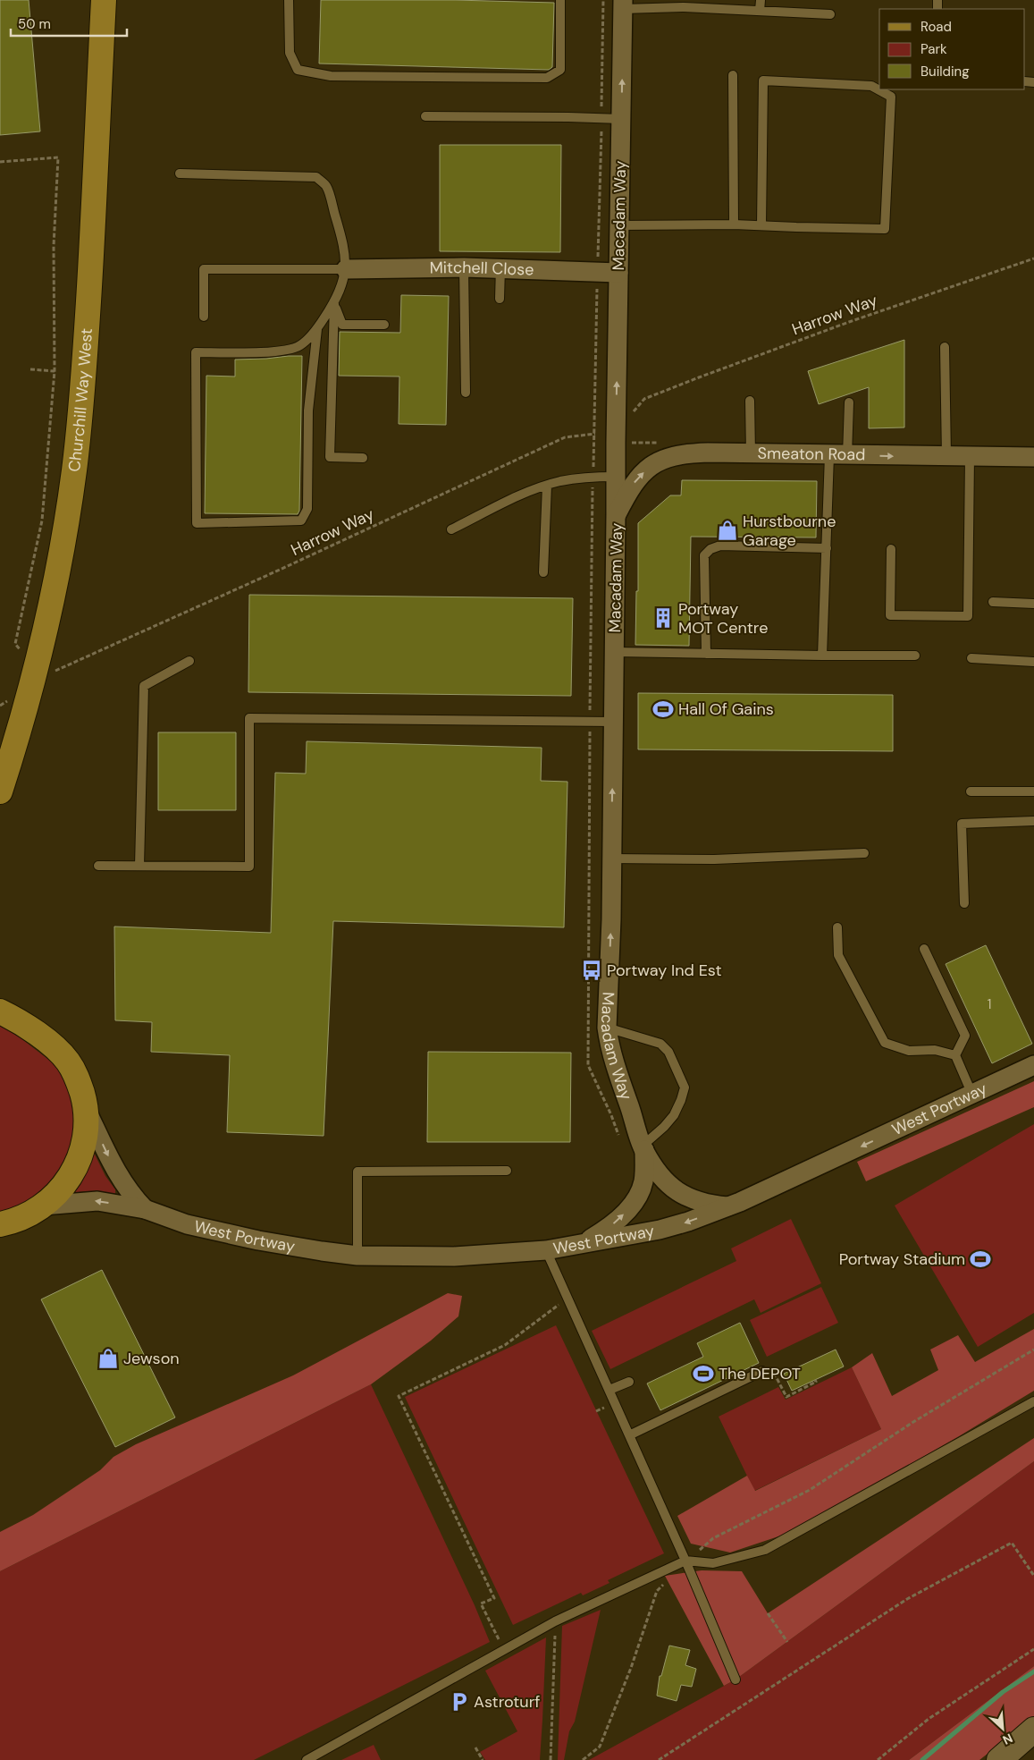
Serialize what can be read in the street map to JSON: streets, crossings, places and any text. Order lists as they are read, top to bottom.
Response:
{
  "streets": {
    "main road": ["Churchill Way West"],
    "street": [
      "Macadam Way",
      "Mitchell Close",
      "Smeaton Road",
      "West Portway"
    ],
    "path": ["Harrow Way"]
  },
  "crossings": [
    ["Macadam Way", "Mitchell Close"],
    ["Macadam Way", "Harrow Way"],
    ["Macadam Way", "Smeaton Road"]
  ],
  "one_way": ["Macadam Way", "Smeaton Road", "West Portway"],
  "places": {
    "shop": ["Hurstbourne Garage", "Jewson"],
    "building": ["Portway MOT Centre"],
    "sports": ["Hall Of Gains", "Portway Stadium", "The DEPOT"],
    "bus stop": ["Portway Ind Est"],
    "parking": ["Astroturf"]
  },
  "house_numbers": ["1"],
  "legend": ["Road", "Park", "Building"],
  "scale_bar": "50 m",
  "north": "bottom right"
}
